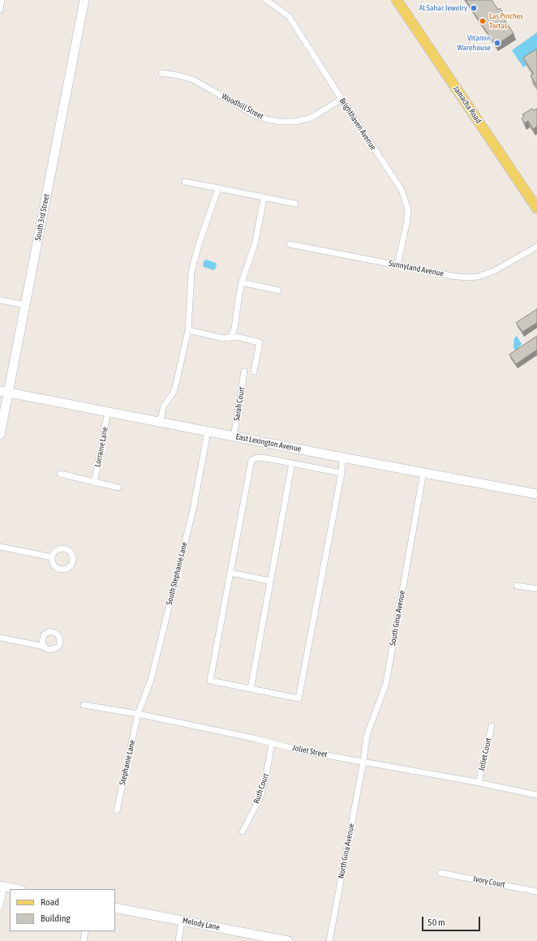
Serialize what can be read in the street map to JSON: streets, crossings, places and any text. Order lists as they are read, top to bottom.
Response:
{
  "streets": {
    "main road": ["Jamacha Road"],
    "street": [
      "Woodhill Street",
      "Brighthaven Avenue",
      "South 3rd Street",
      "Sunnyland Avenue",
      "Sarah Court",
      "East Lexington Avenue",
      "Lorraine Lane",
      "South Stephanie Lane",
      "South Gina Avenue",
      "Joliet Street",
      "Joliet Court",
      "Stephanie Lane",
      "Ruth Court",
      "North Gina Avenue",
      "Ivory Court",
      "Melody Lane"
    ]
  },
  "crossings": [
    ["Woodhill Street", "Brighthaven Avenue"],
    ["Brighthaven Avenue", "Sunnyland Avenue"],
    ["South 3rd Street", "East Lexington Avenue"],
    ["Sarah Court", "East Lexington Avenue"],
    ["East Lexington Avenue", "Lorraine Lane"],
    ["East Lexington Avenue", "South Stephanie Lane"],
    ["East Lexington Avenue", "South Gina Avenue"],
    ["South Stephanie Lane", "Joliet Street"],
    ["South Stephanie Lane", "Stephanie Lane"],
    ["South Gina Avenue", "Joliet Street"],
    ["South Gina Avenue", "North Gina Avenue"],
    ["Joliet Street", "Joliet Court"],
    ["Joliet Street", "Stephanie Lane"],
    ["Joliet Street", "Ruth Court"],
    ["Joliet Street", "North Gina Avenue"]
  ],
  "places": ["Al Sahar Jewelry", "Las Pinches Tortas", "Vitamin Warehouse"],
  "legend": ["Road", "Building"],
  "scale_bar": "50 m"
}
